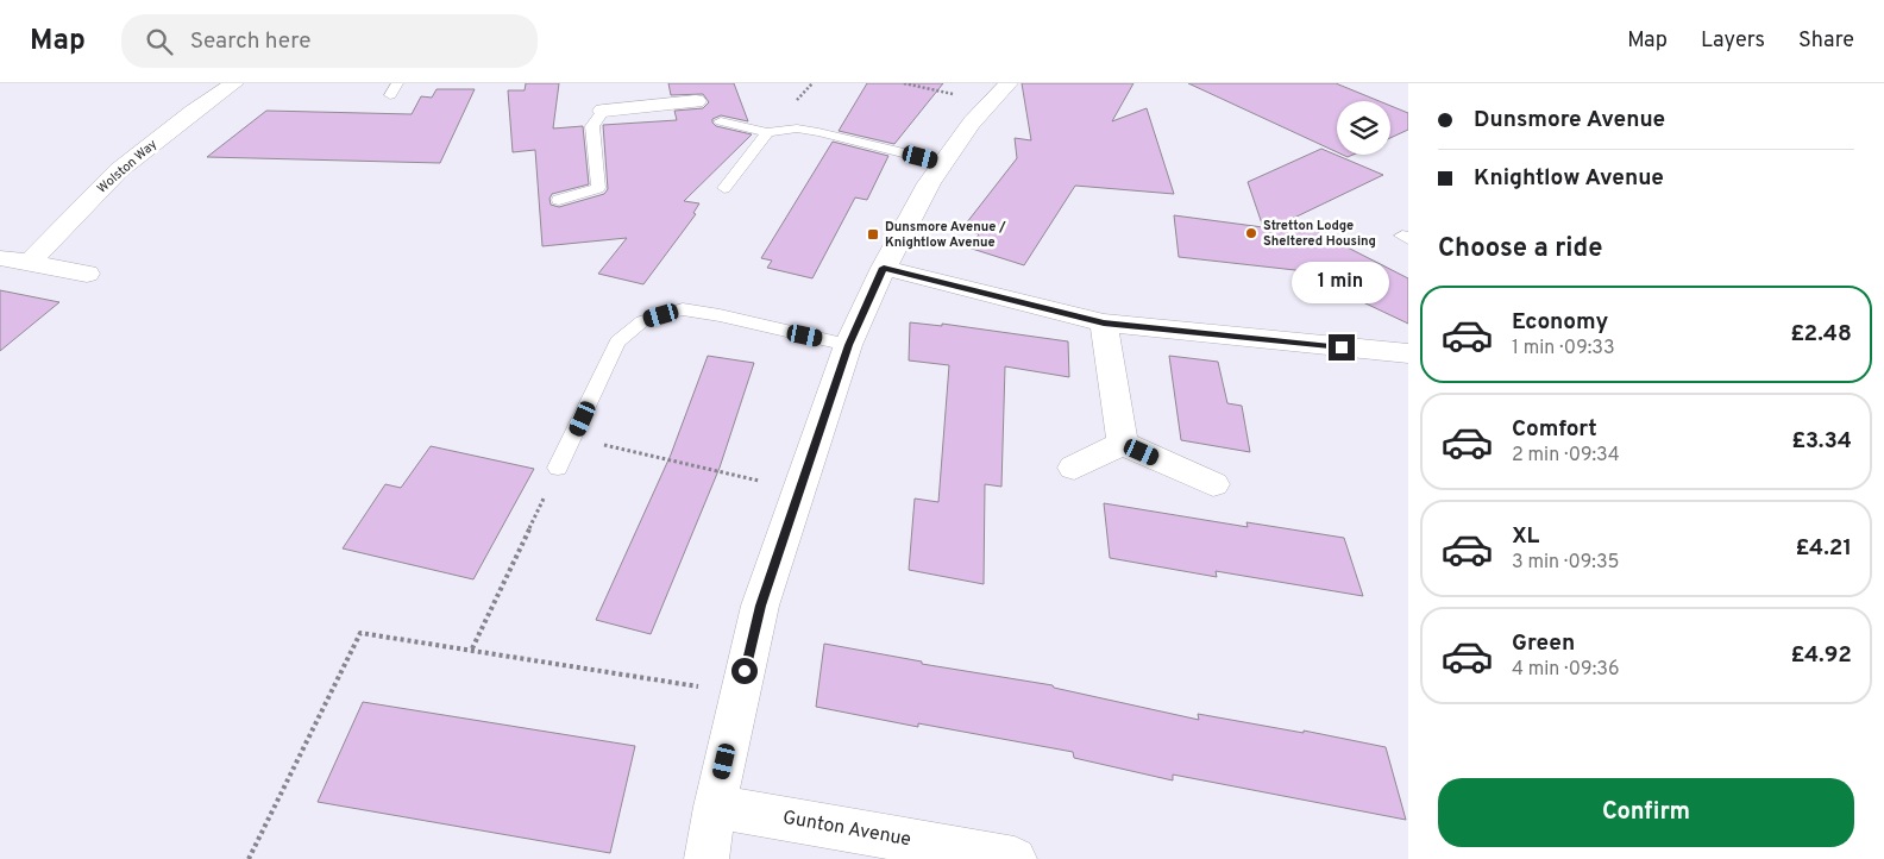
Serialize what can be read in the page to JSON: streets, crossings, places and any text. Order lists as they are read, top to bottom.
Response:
{
  "streets": {
    "street": ["Wolston Way", "Gunton Avenue"]
  },
  "places": {
    "other": ["Stretton Lodge Sheltered Housing"],
    "transit": ["Dunsmore Avenue / Knightlow Avenue"]
  },
  "page": {
    "header": "Map",
    "search": "Search here",
    "nav": ["Map", "Layers", "Share"],
    "banner": ["Dunsmore Avenue", "Knightlow Avenue"],
    "heading": "Choose a ride",
    "bubble": "1 min",
    "list": [
      {
        "name": "Economy",
        "note": "1 min · 09:33",
        "value": "£2.48"
      },
      {
        "name": "Comfort",
        "note": "2 min · 09:34",
        "value": "£3.34"
      },
      {
        "name": "XL",
        "note": "3 min · 09:35",
        "value": "£4.21"
      },
      {
        "name": "Green",
        "note": "4 min · 09:36",
        "value": "£4.92"
      }
    ],
    "buttons": "Confirm"
  }
}
